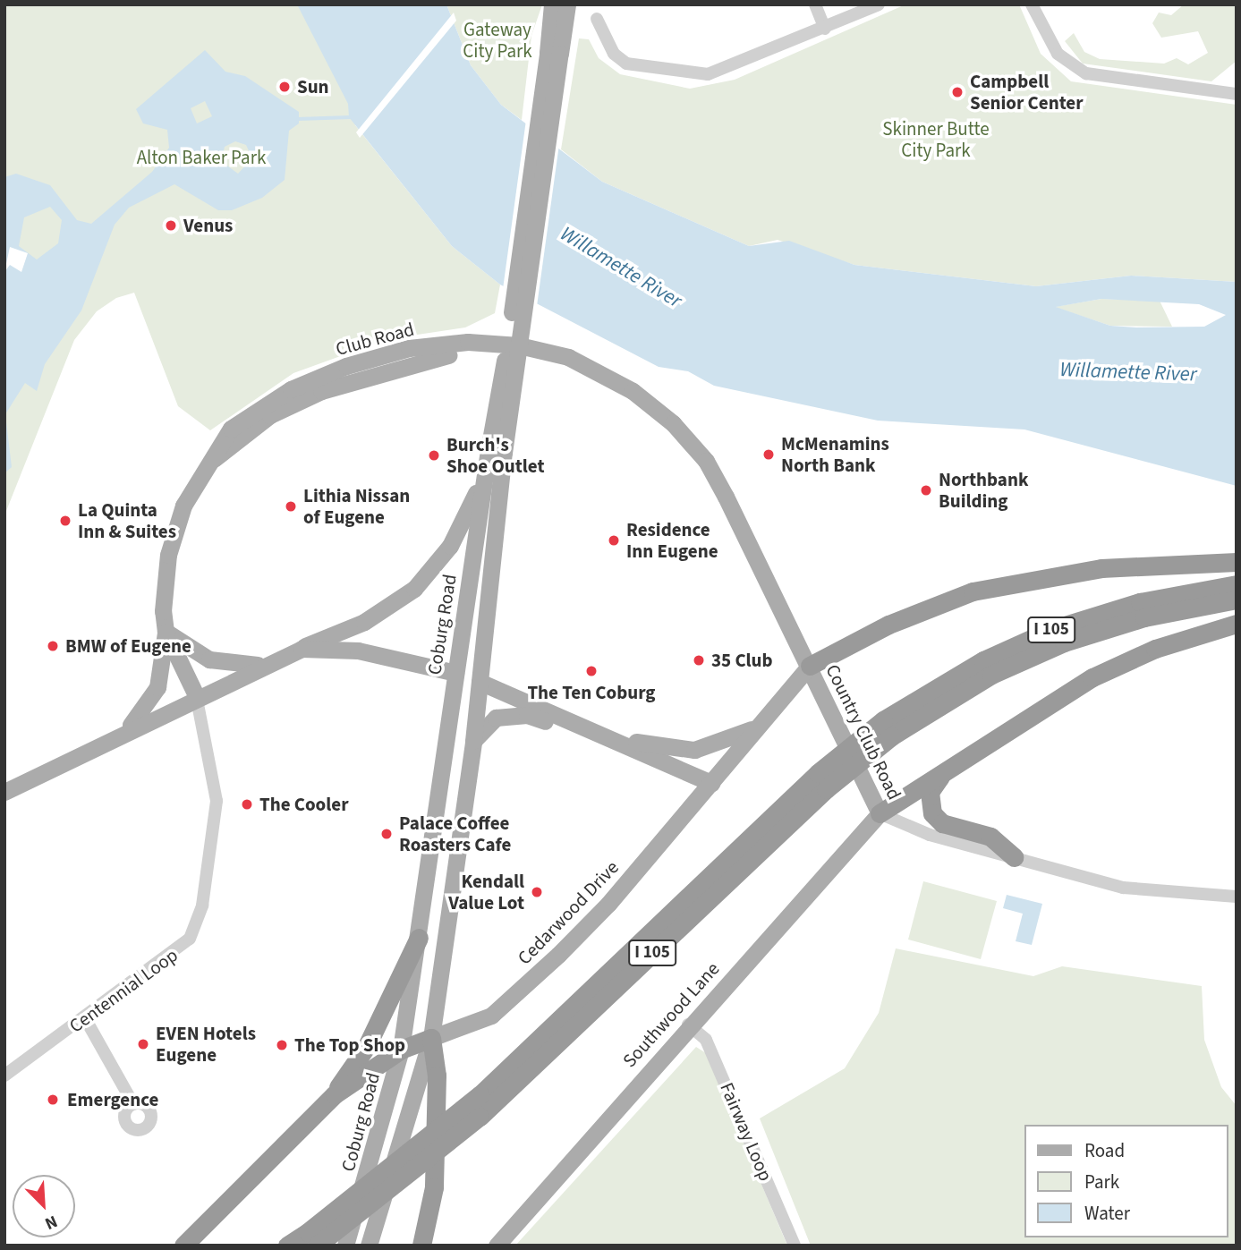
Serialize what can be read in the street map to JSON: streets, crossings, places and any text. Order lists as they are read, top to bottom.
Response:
{
  "streets": {
    "highway": ["I 105"],
    "main road": [
      "Club Road",
      "Coburg Road",
      "Country Club Road",
      "Cedarwood Drive",
      "Southwood Lane"
    ],
    "street": ["Centennial Loop", "Fairway Loop"]
  },
  "crossings": [
    ["Club Road", "Country Club Road"],
    ["Club Road", "Centennial Loop"],
    ["Coburg Road", "Cedarwood Drive"],
    ["Country Club Road", "Cedarwood Drive"],
    ["Country Club Road", "Southwood Lane"],
    ["Southwood Lane", "Fairway Loop"]
  ],
  "water": ["Willamette River"],
  "parks": ["Gateway City Park", "Skinner Butte City Park", "Alton Baker Park"],
  "places": [
    "Sun",
    "Campbell Senior Center",
    "Venus",
    "McMenamins North Bank",
    "Burch's Shoe Outlet",
    "Northbank Building",
    "Lithia Nissan of Eugene",
    "La Quinta Inn & Suites",
    "Residence Inn Eugene",
    "BMW of Eugene",
    "35 Club",
    "The Ten Coburg",
    "The Cooler",
    "Palace Coffee Roasters Cafe",
    "Kendall Value Lot",
    "EVEN Hotels Eugene",
    "The Top Shop",
    "Emergence"
  ],
  "legend": ["Road", "Park", "Water"],
  "north": "bottom right"
}
